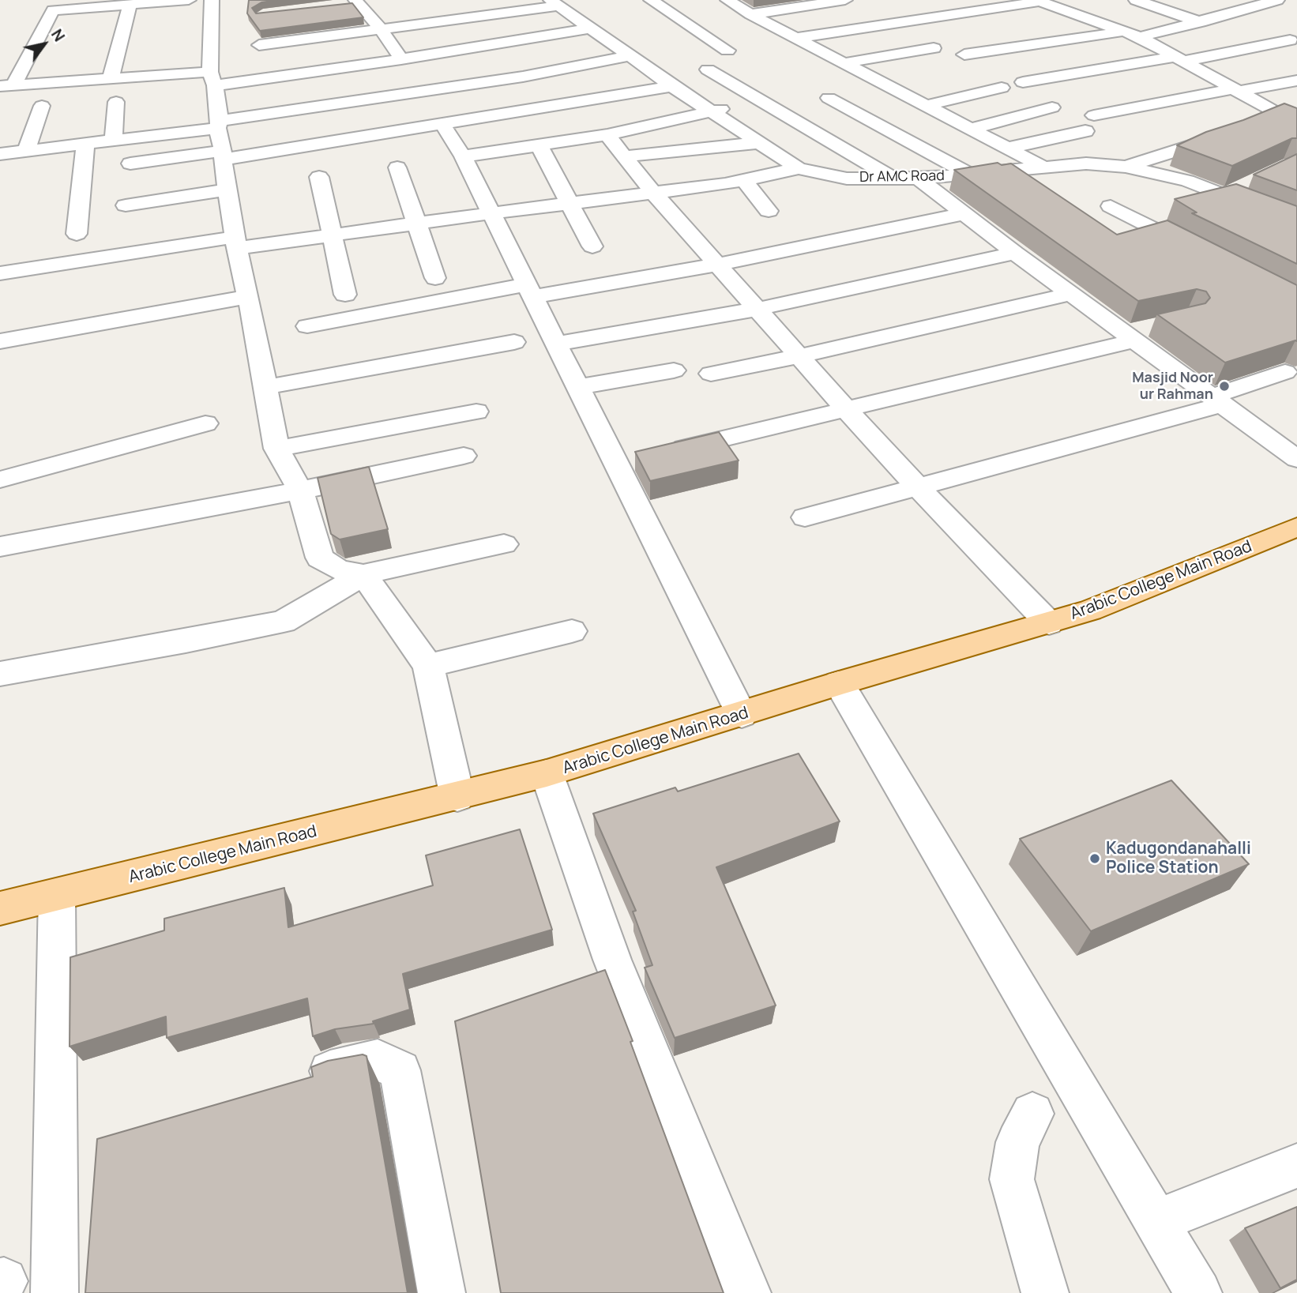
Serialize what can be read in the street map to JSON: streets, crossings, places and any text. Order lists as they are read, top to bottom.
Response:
{
  "streets": {
    "main road": ["Arabic College Main Road"],
    "street": ["Dr AMC Road"]
  },
  "places": ["Masjid Noor ur Rahman", "Kadugondanahalli Police Station"],
  "north": "top right"
}
